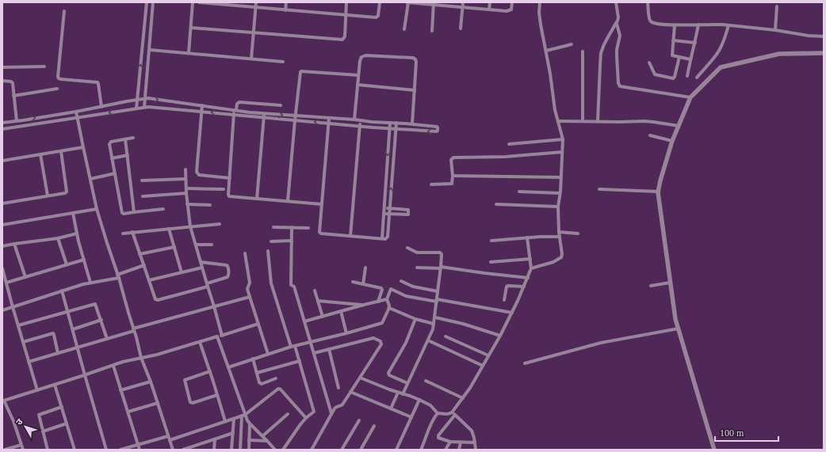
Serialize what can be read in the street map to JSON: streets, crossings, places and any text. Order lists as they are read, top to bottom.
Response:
{
  "scale_bar": "100 m",
  "north": "top left"
}
